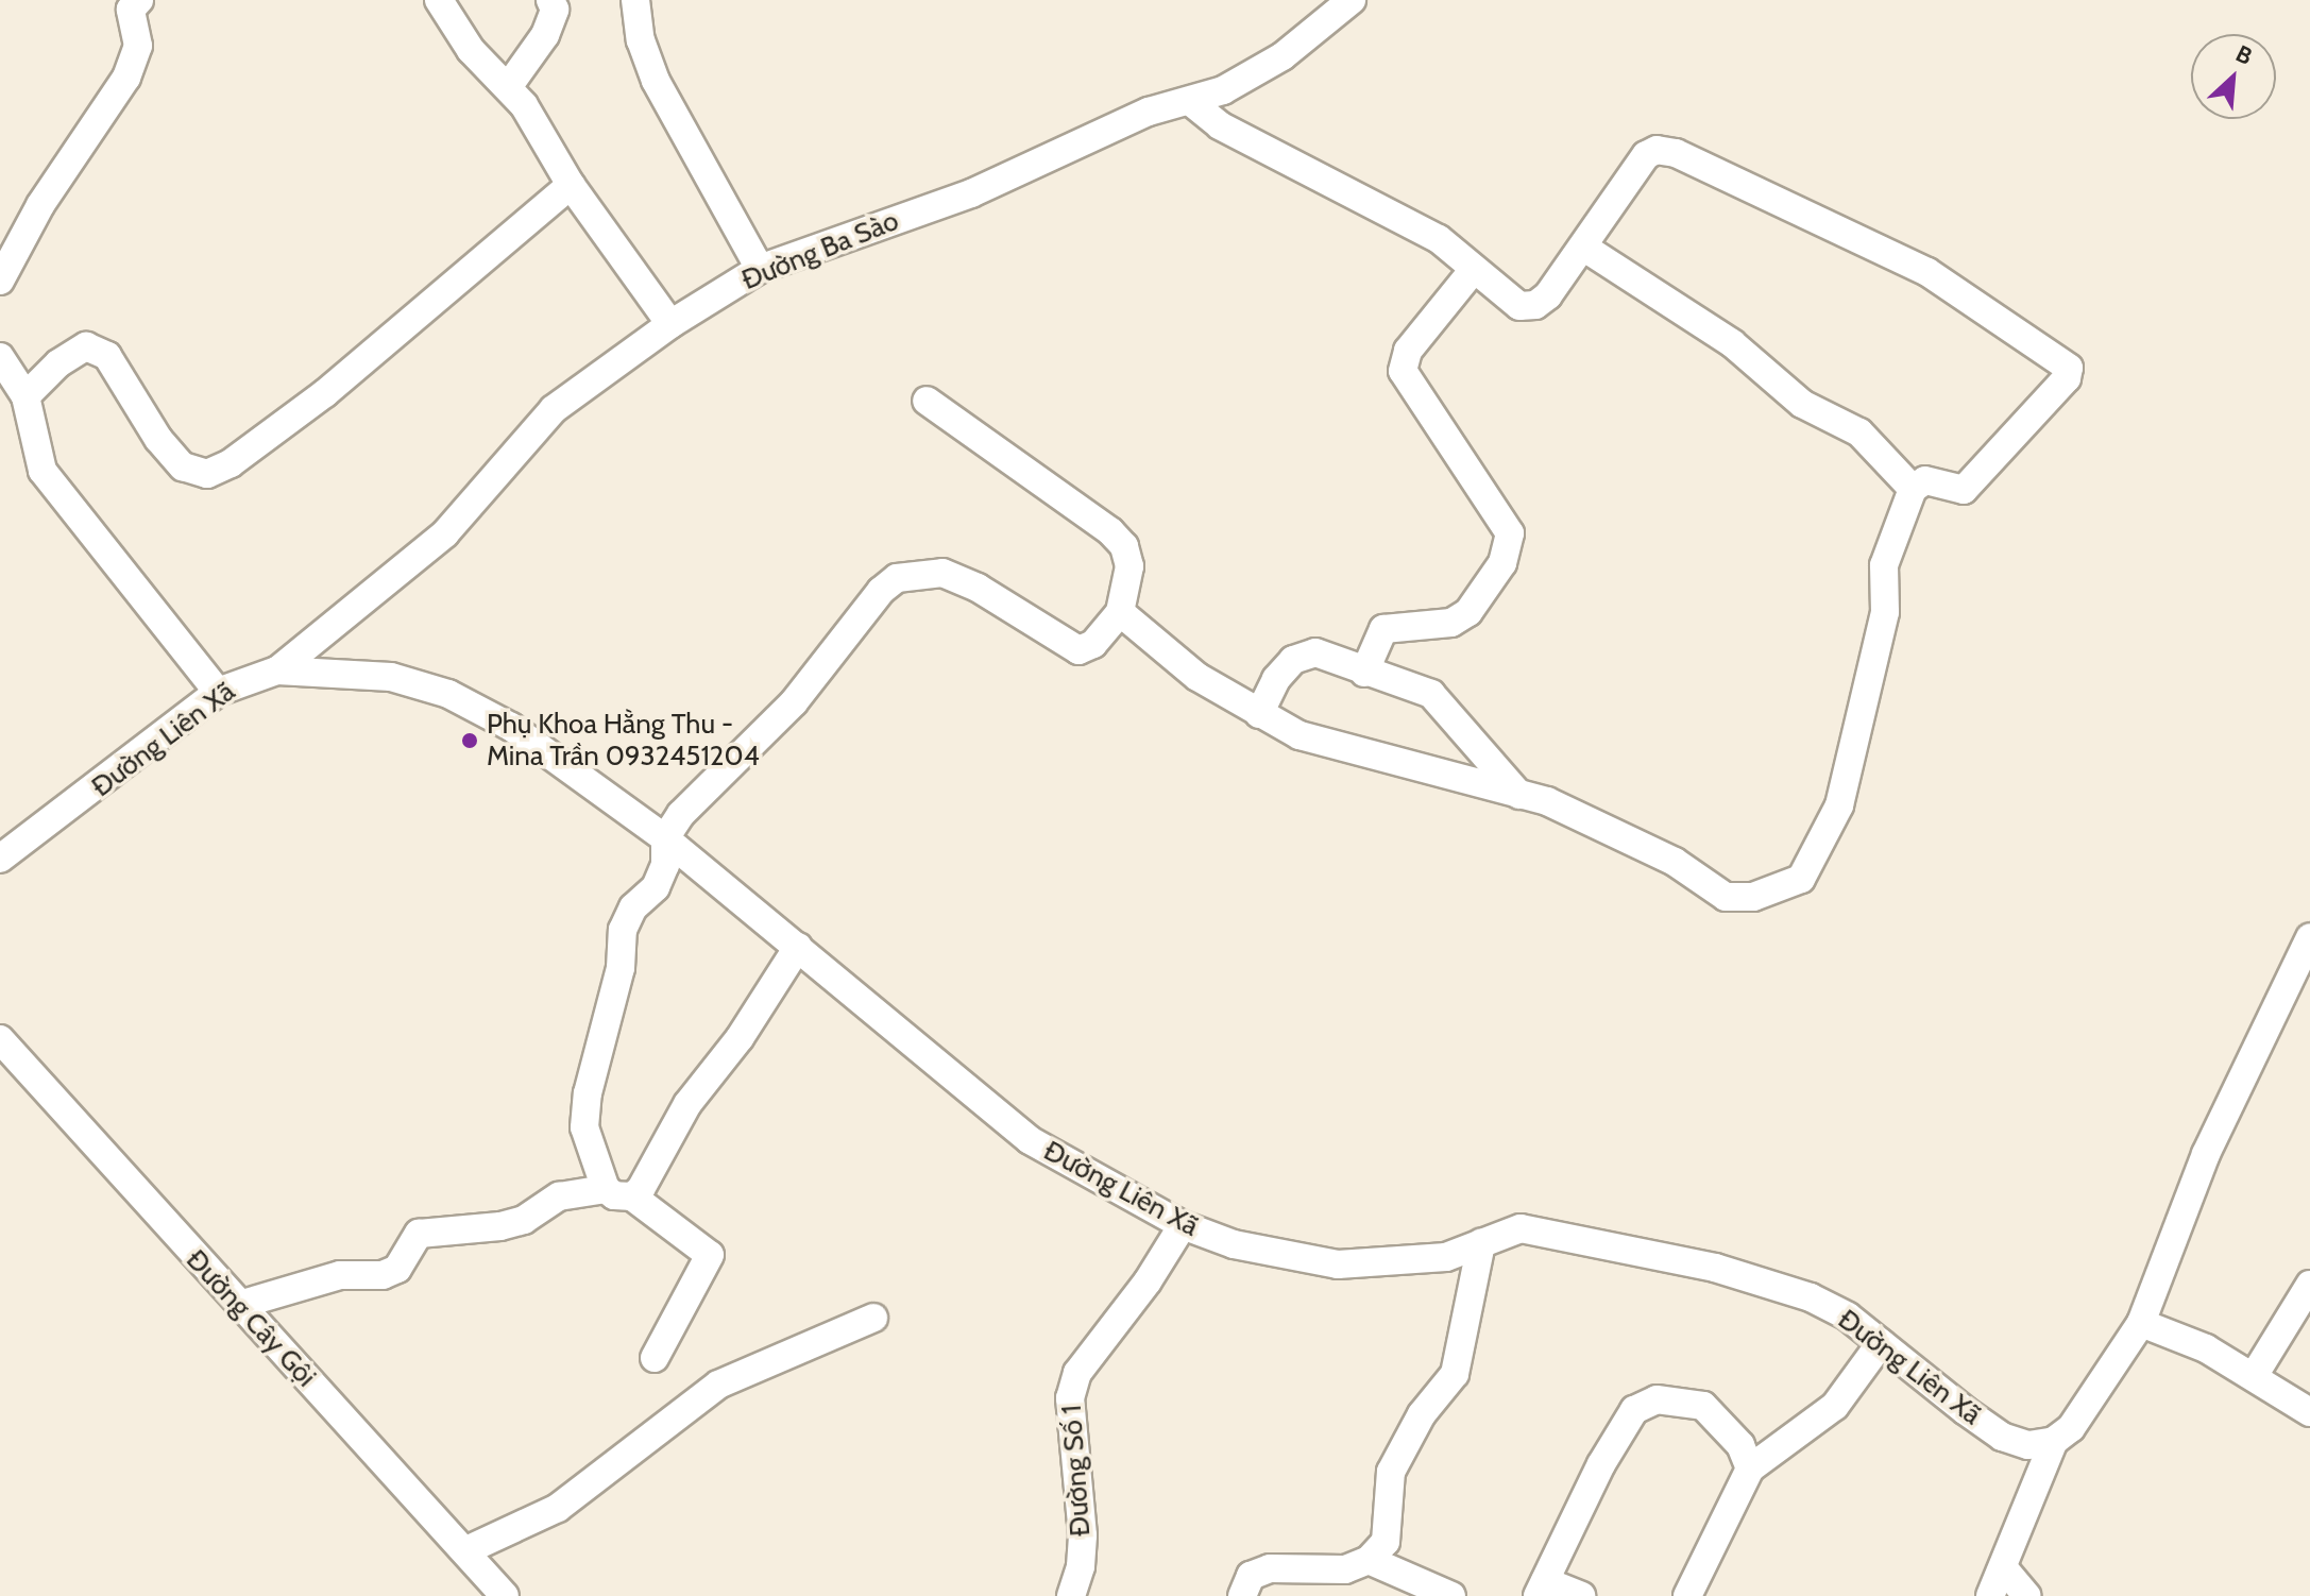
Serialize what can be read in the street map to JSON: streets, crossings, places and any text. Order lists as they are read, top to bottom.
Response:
{
  "streets": {
    "street": [
      "Đường Ba Sào",
      "Đường Liên Xã",
      "Đường Cây Gội",
      "Đường Số 1"
    ]
  },
  "crossings": [
    ["Đường Ba Sào", "Đường Liên Xã"],
    ["Đường Liên Xã", "Đường Số 1"]
  ],
  "places": ["Phụ Khoa Hằng Thu - Mina Trần 0932451204"],
  "north": "top right"
}
